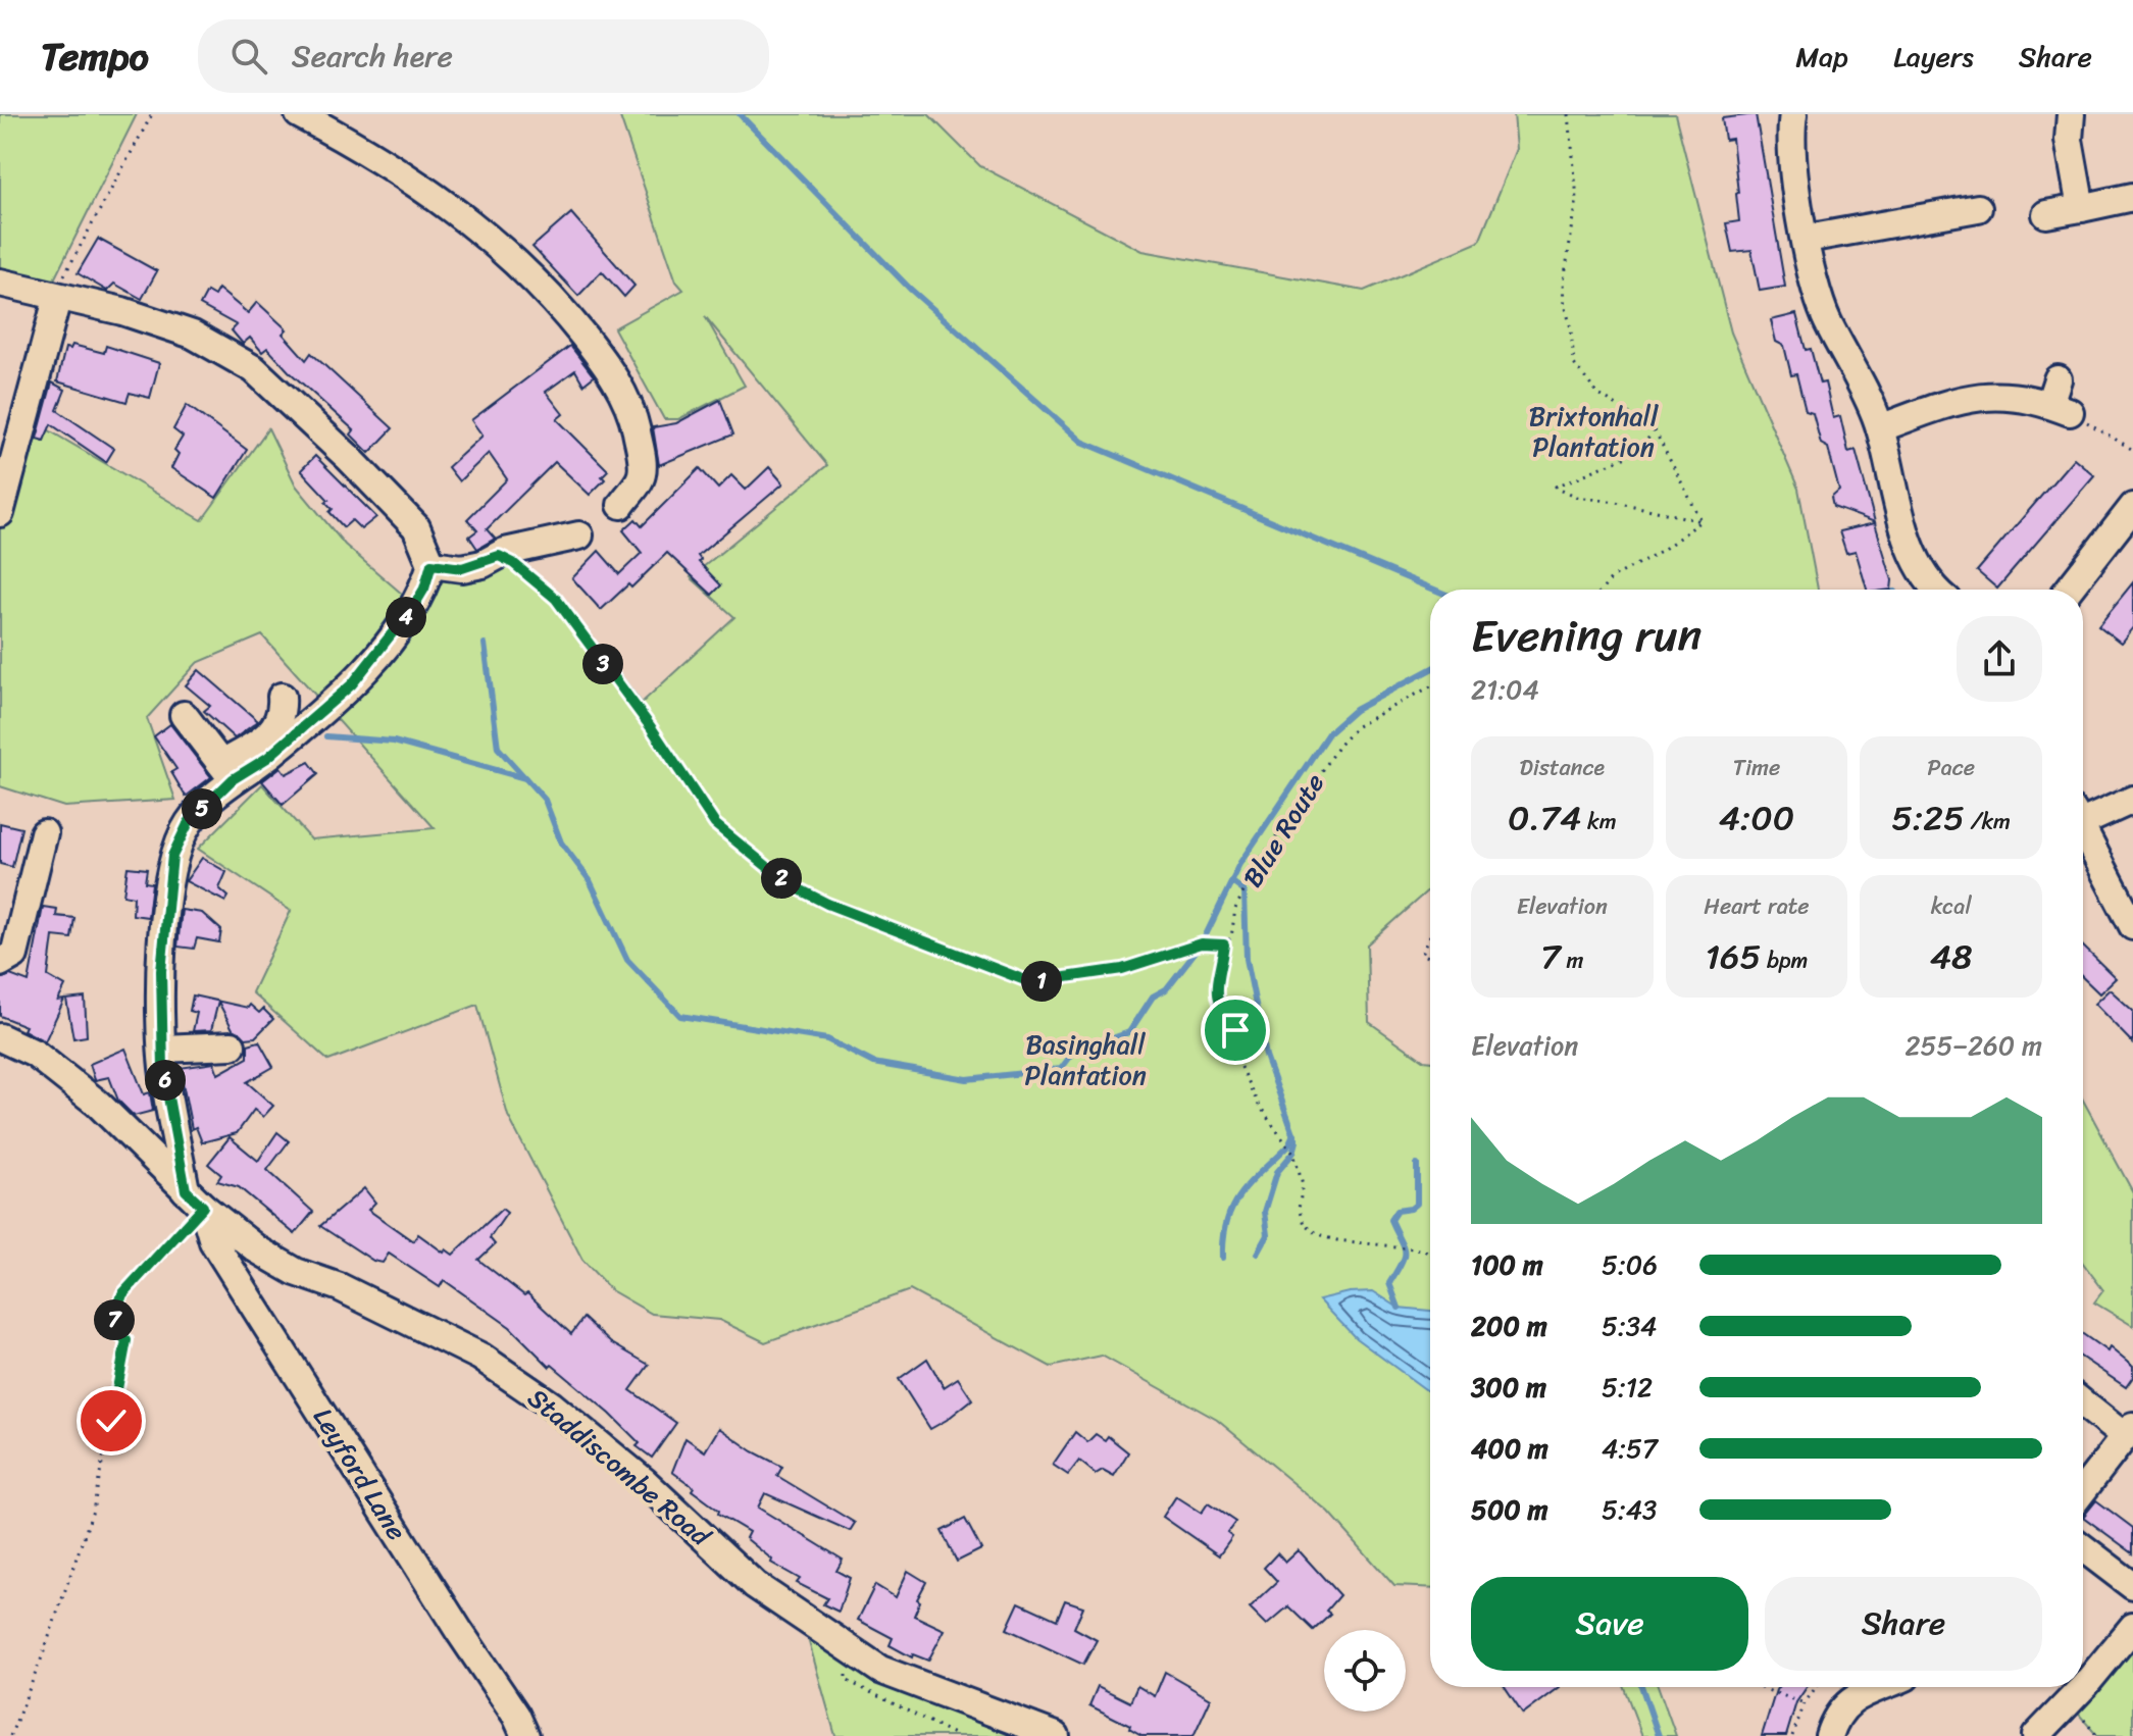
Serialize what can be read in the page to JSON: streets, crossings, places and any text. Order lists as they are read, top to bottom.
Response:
{
  "streets": {
    "street": ["Staddiscombe Road", "Leyford Lane"],
    "path": ["Blue Route"]
  },
  "crossings": [
    ["Staddiscombe Road", "Leyford Lane"]
  ],
  "parks": ["Brixtonhall Plantation", "Basinghall Plantation"],
  "page": {
    "header": "Tempo",
    "search": "Search here",
    "nav": ["Map", "Layers", "Share"],
    "heading": ["Evening run", "21:04"],
    "pins": [
      "4",
      "3",
      "5",
      "2",
      "1",
      "6",
      "7"
    ],
    "stats": [
      ["Distance", "0.74 km"],
      ["Time", "4:00"],
      ["Pace", "5:25 /km"],
      ["Elevation", "7 m"],
      ["Heart rate", "165 bpm"],
      ["kcal", "48"]
    ],
    "chart": ["Elevation", "255–260 m"],
    "list": [
      {
        "name": "100 m",
        "note": "5:06"
      },
      {
        "name": "200 m",
        "note": "5:34"
      },
      {
        "name": "300 m",
        "note": "5:12"
      },
      {
        "name": "400 m",
        "note": "4:57"
      },
      {
        "name": "500 m",
        "note": "5:43"
      }
    ],
    "buttons": ["Save", "Share"]
  }
}
